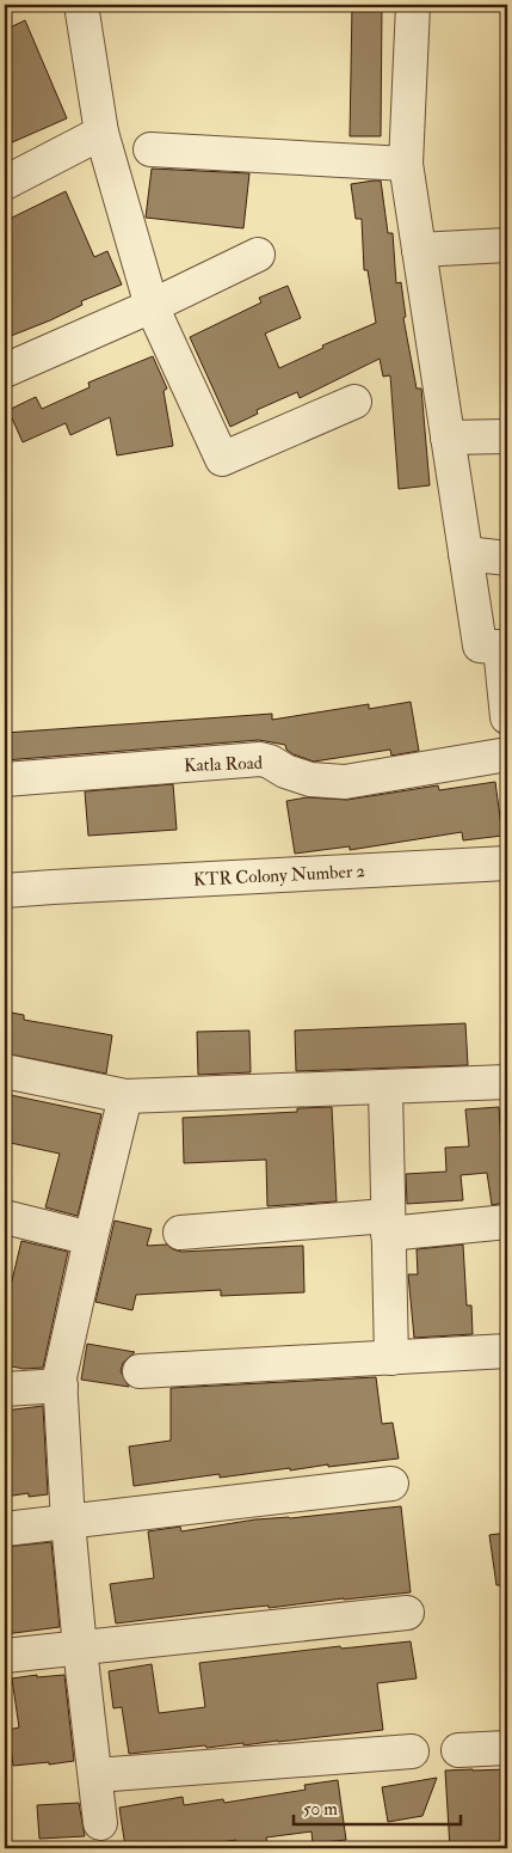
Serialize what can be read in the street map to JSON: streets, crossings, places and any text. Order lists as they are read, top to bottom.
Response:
{
  "streets": {
    "street": ["Katla Road", "KTR Colony Number 2"]
  },
  "scale_bar": "50 m"
}
